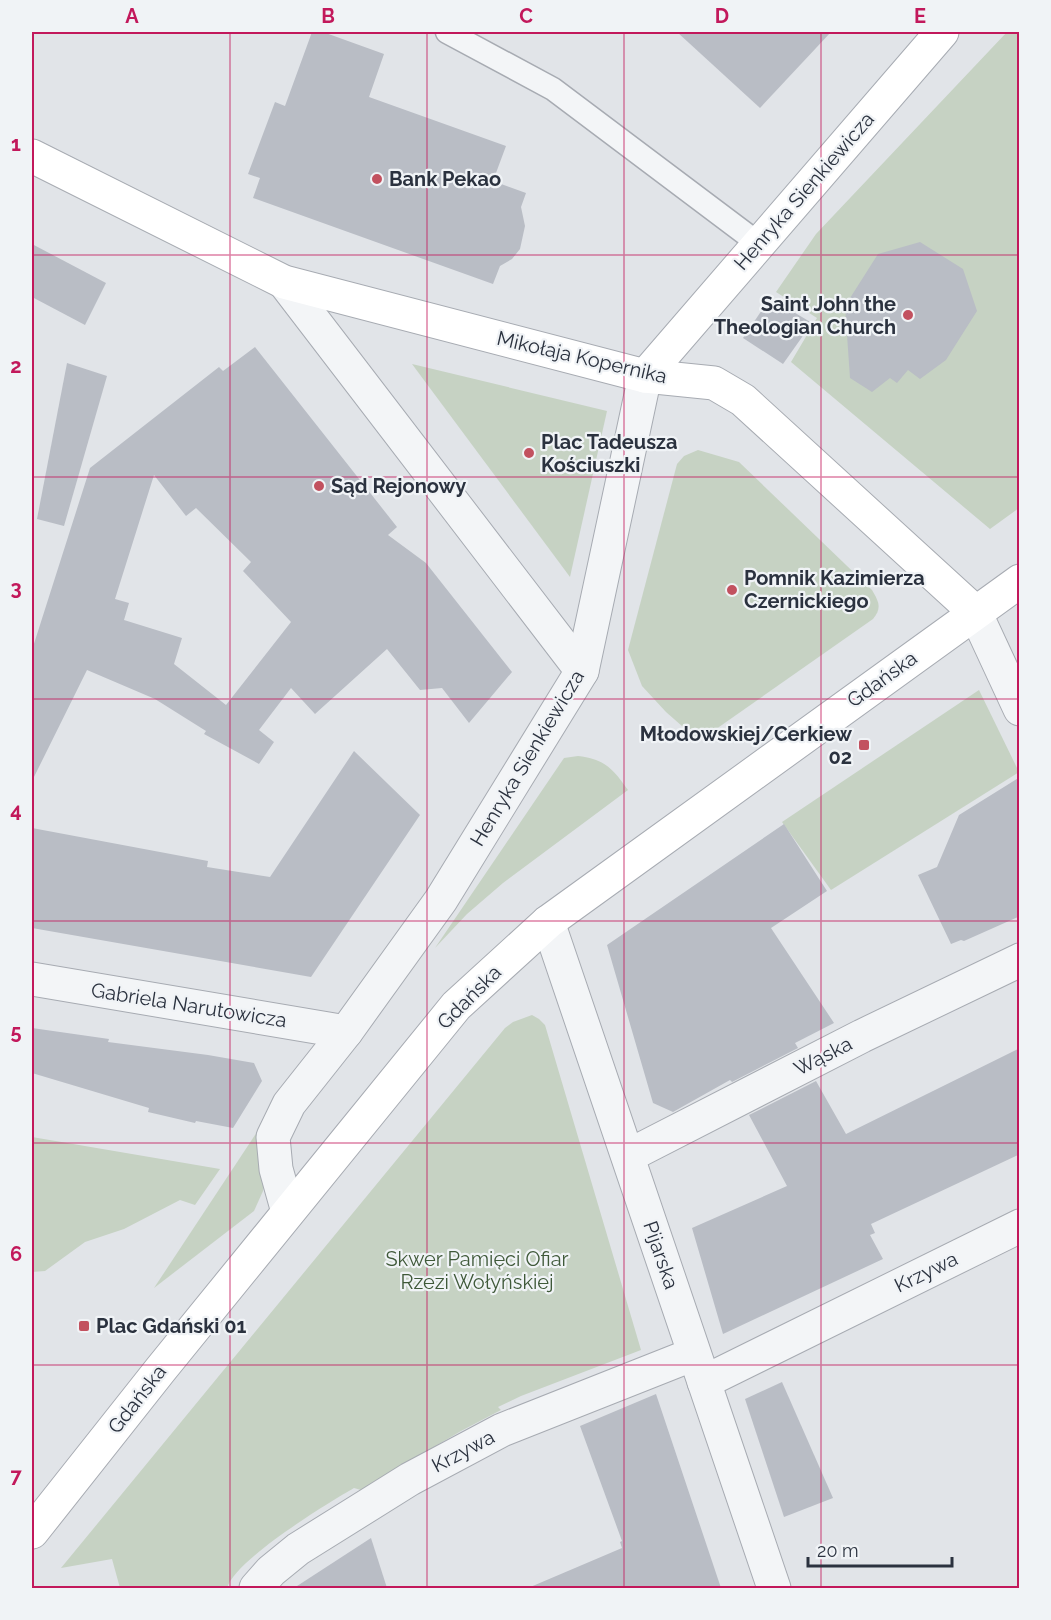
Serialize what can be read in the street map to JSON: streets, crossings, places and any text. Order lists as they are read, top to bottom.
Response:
{
  "streets": {
    "street": [
      "Henryka Sienkiewicza",
      "Mikołaja Kopernika",
      "Gdańska",
      "Gabriela Narutowicza",
      "Wąska",
      "Pijarska",
      "Krzywa"
    ]
  },
  "crossings": [
    ["Henryka Sienkiewicza", "Mikołaja Kopernika"],
    ["Henryka Sienkiewicza", "Gdańska"],
    ["Henryka Sienkiewicza", "Gabriela Narutowicza"],
    ["Mikołaja Kopernika", "Gdańska"],
    ["Gdańska", "Pijarska"],
    ["Wąska", "Pijarska"],
    ["Pijarska", "Krzywa"]
  ],
  "parks": ["Skwer Pamięci Ofiar Rzezi Wołyńskiej"],
  "places": {
    "other": [
      "Bank Pekao",
      "Saint John the Theologian Church",
      "Plac Tadeusza Kościuszki",
      "Sąd Rejonowy",
      "Pomnik Kazimierza Czernickiego"
    ],
    "transit": ["Młodowskiej/Cerkiew 02", "Plac Gdański 01"]
  },
  "scale_bar": "20 m",
  "grid": {
    "columns": [
      "A",
      "B",
      "C",
      "D",
      "E"
    ],
    "rows": [
      "1",
      "2",
      "3",
      "4",
      "5",
      "6",
      "7"
    ]
  }
}
